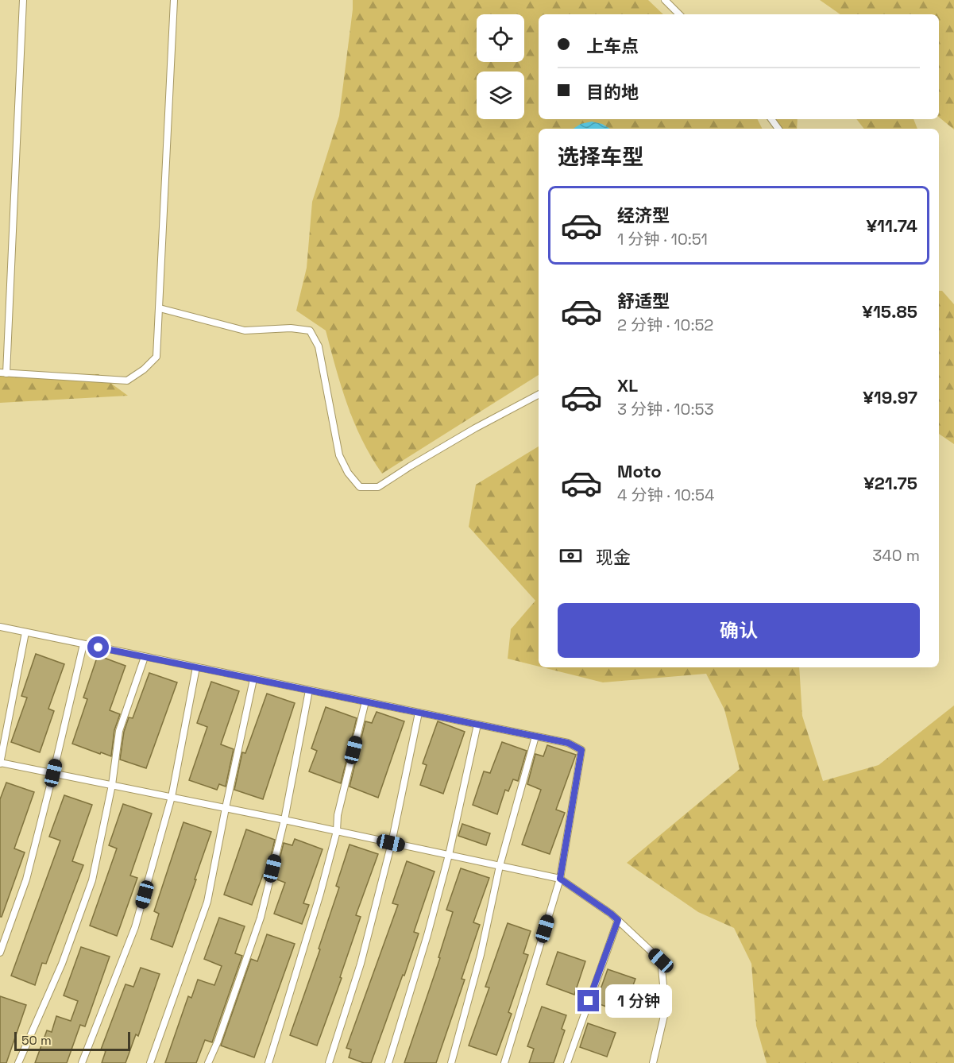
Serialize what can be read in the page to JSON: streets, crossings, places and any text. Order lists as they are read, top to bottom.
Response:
{
  "scale_bar": "50 m",
  "page": {
    "banner": ["上车点", "目的地"],
    "heading": "选择车型",
    "list": [
      {
        "name": "经济型",
        "note": "1 分钟 · 10:51",
        "value": "¥11.74"
      },
      {
        "name": "舒适型",
        "note": "2 分钟 · 10:52",
        "value": "¥15.85"
      },
      {
        "name": "XL",
        "note": "3 分钟 · 10:53",
        "value": "¥19.97"
      },
      {
        "name": "Moto",
        "note": "4 分钟 · 10:54",
        "value": "¥21.75"
      }
    ],
    "pay": ["现金", "340 m"],
    "buttons": "确认",
    "bubble": "1 分钟",
    "scale": "50 m"
  }
}
